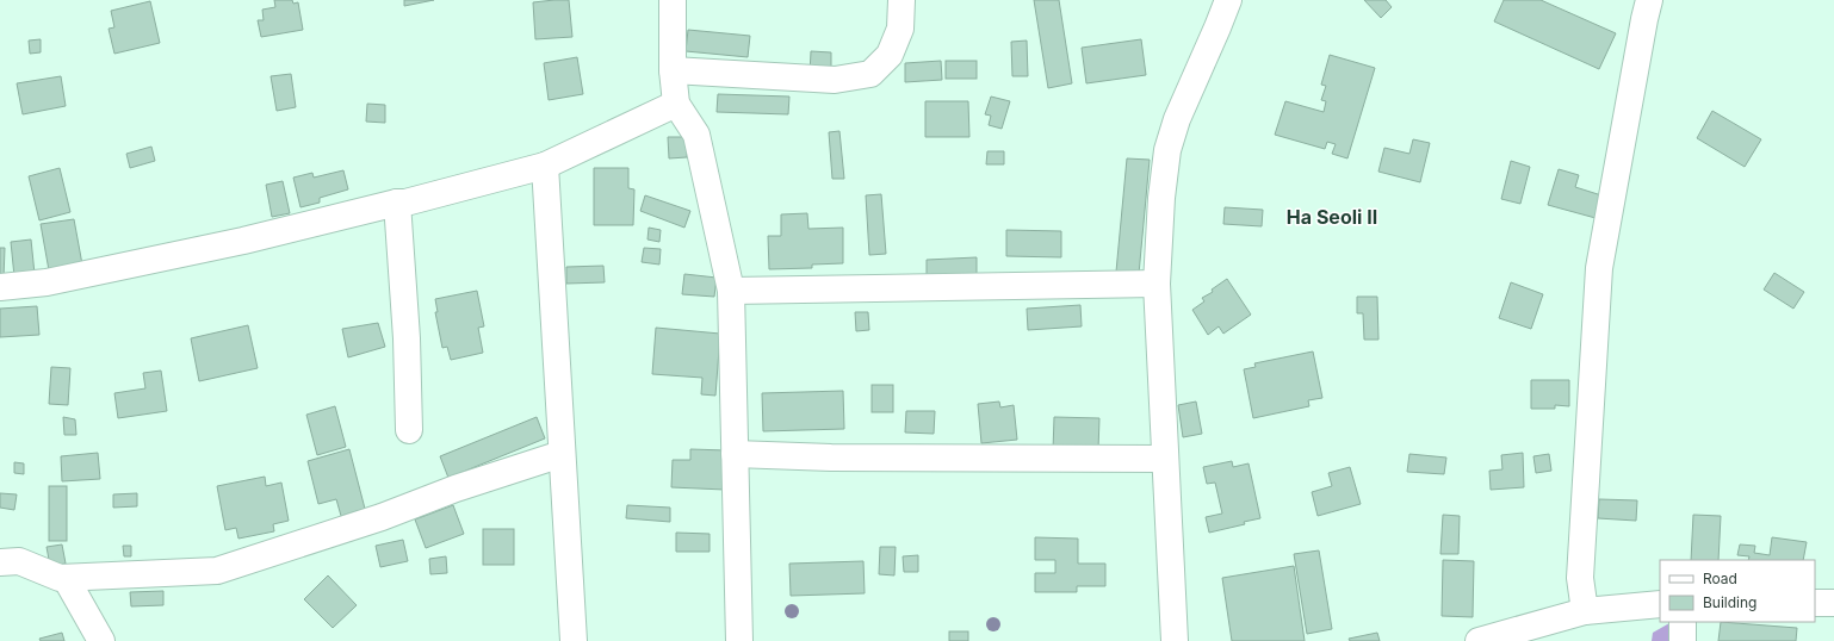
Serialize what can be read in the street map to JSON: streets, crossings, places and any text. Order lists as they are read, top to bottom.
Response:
{
  "districts": ["Ha Seoli II"],
  "legend": ["Road", "Building"]
}
